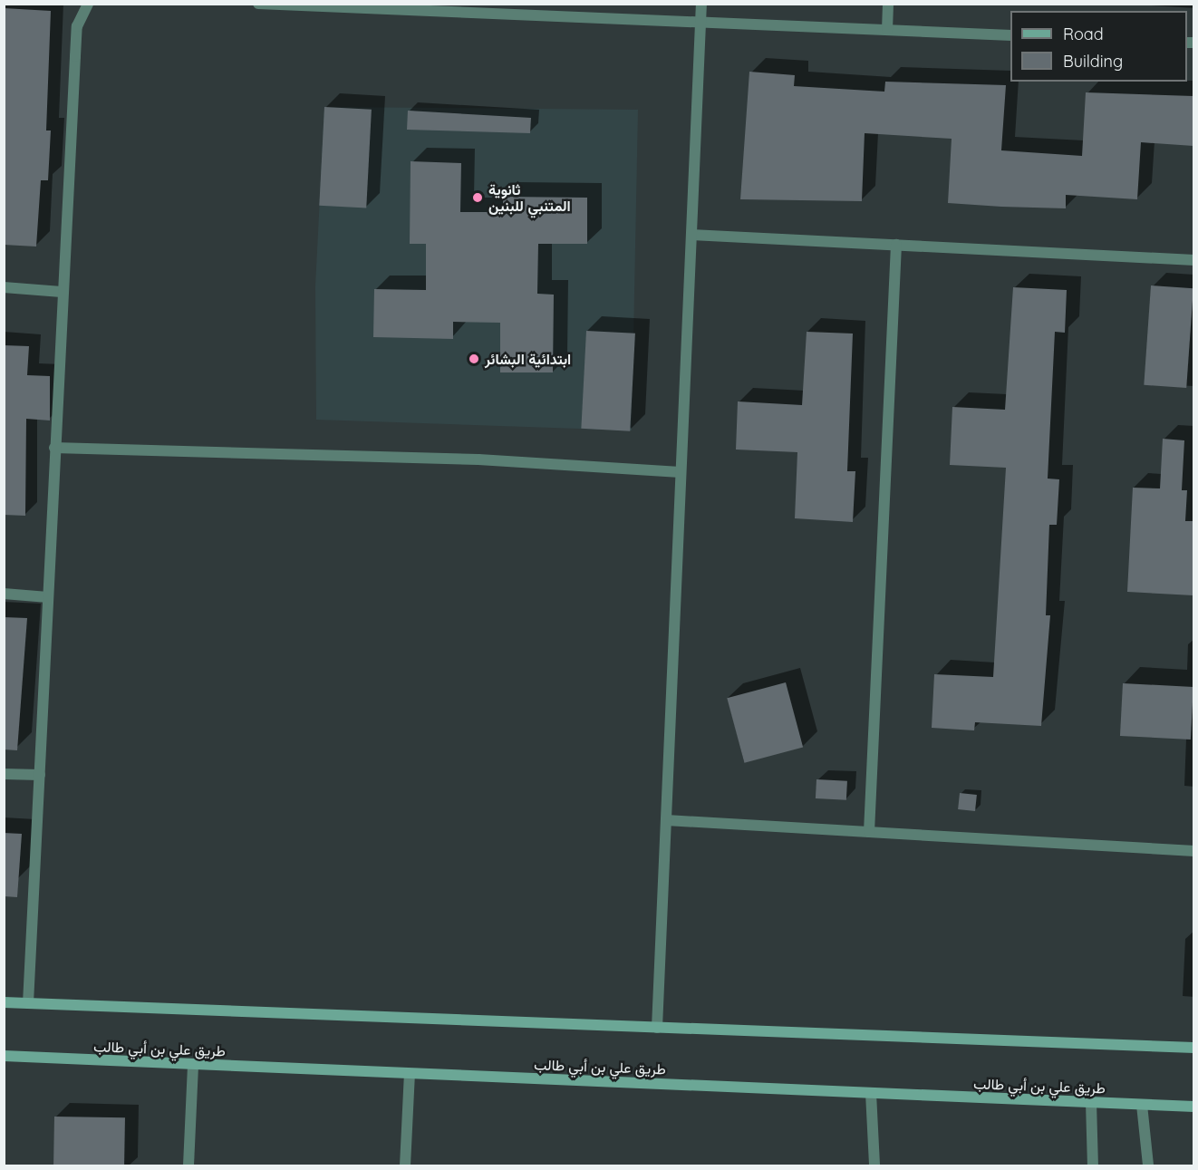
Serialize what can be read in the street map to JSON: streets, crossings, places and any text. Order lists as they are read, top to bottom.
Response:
{
  "streets": {
    "main road": ["طريق علي بن أبي طالب"]
  },
  "places": ["ثانوية المتنبي للبنين", "ابتدائية البشائر"],
  "legend": ["Road", "Building"]
}
